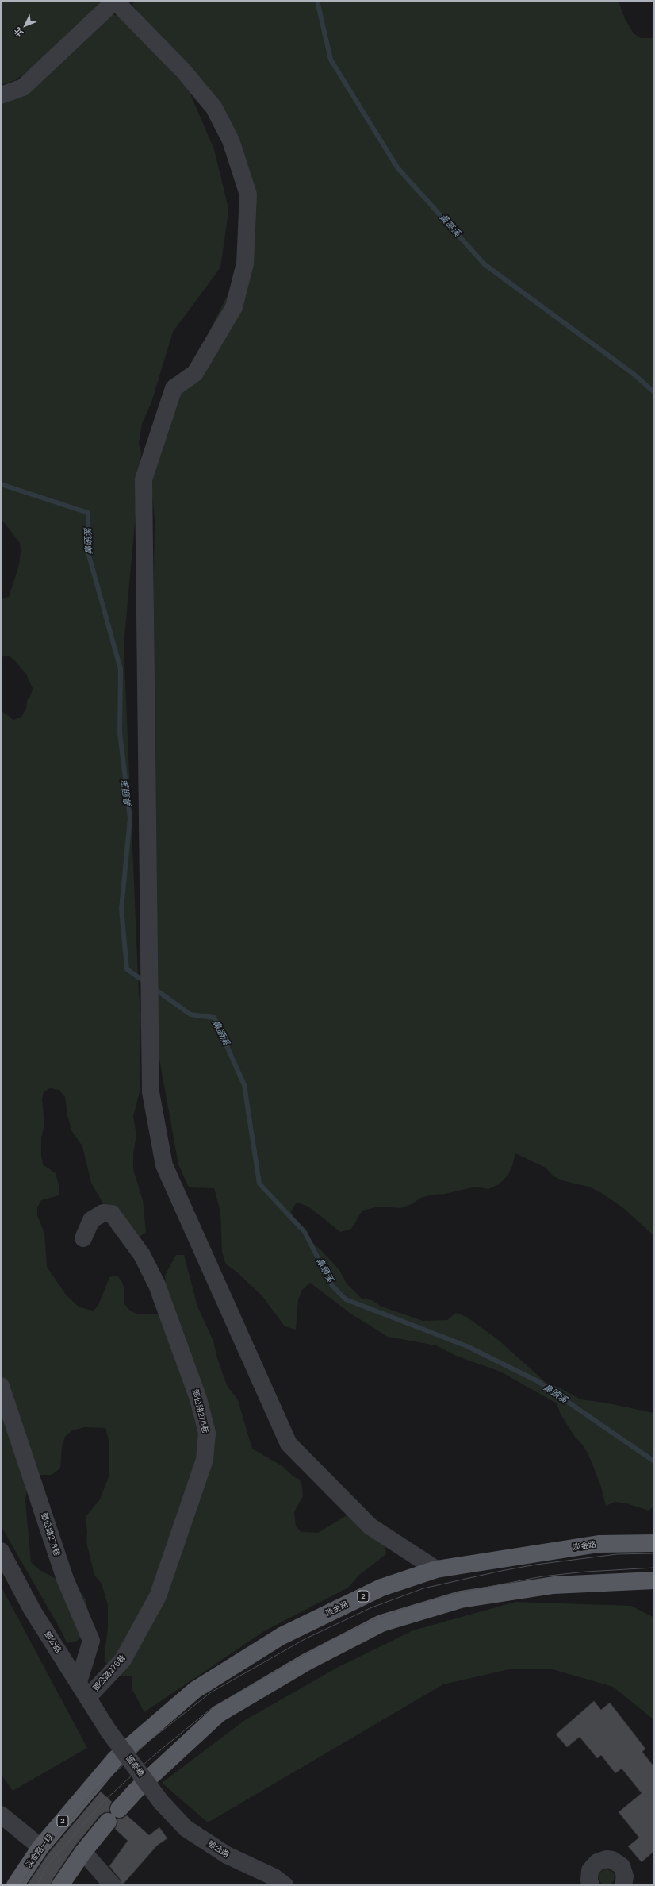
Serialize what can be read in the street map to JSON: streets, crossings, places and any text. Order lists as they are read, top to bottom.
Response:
{
  "streets": {
    "main road": ["淡金路", "2", "淡金路一段"],
    "street": [
      "鄧公路276巷",
      "鄧公路278巷",
      "鄧公路",
      "國泰橋"
    ]
  },
  "crossings": [
    ["鄧公路276巷", "鄧公路"],
    ["鄧公路278巷", "鄧公路"],
    ["淡金路", "淡金路一段"],
    ["鄧公路", "國泰橋"]
  ],
  "water": ["黃高溪", "鼻頭溪"],
  "north": "bottom left"
}
